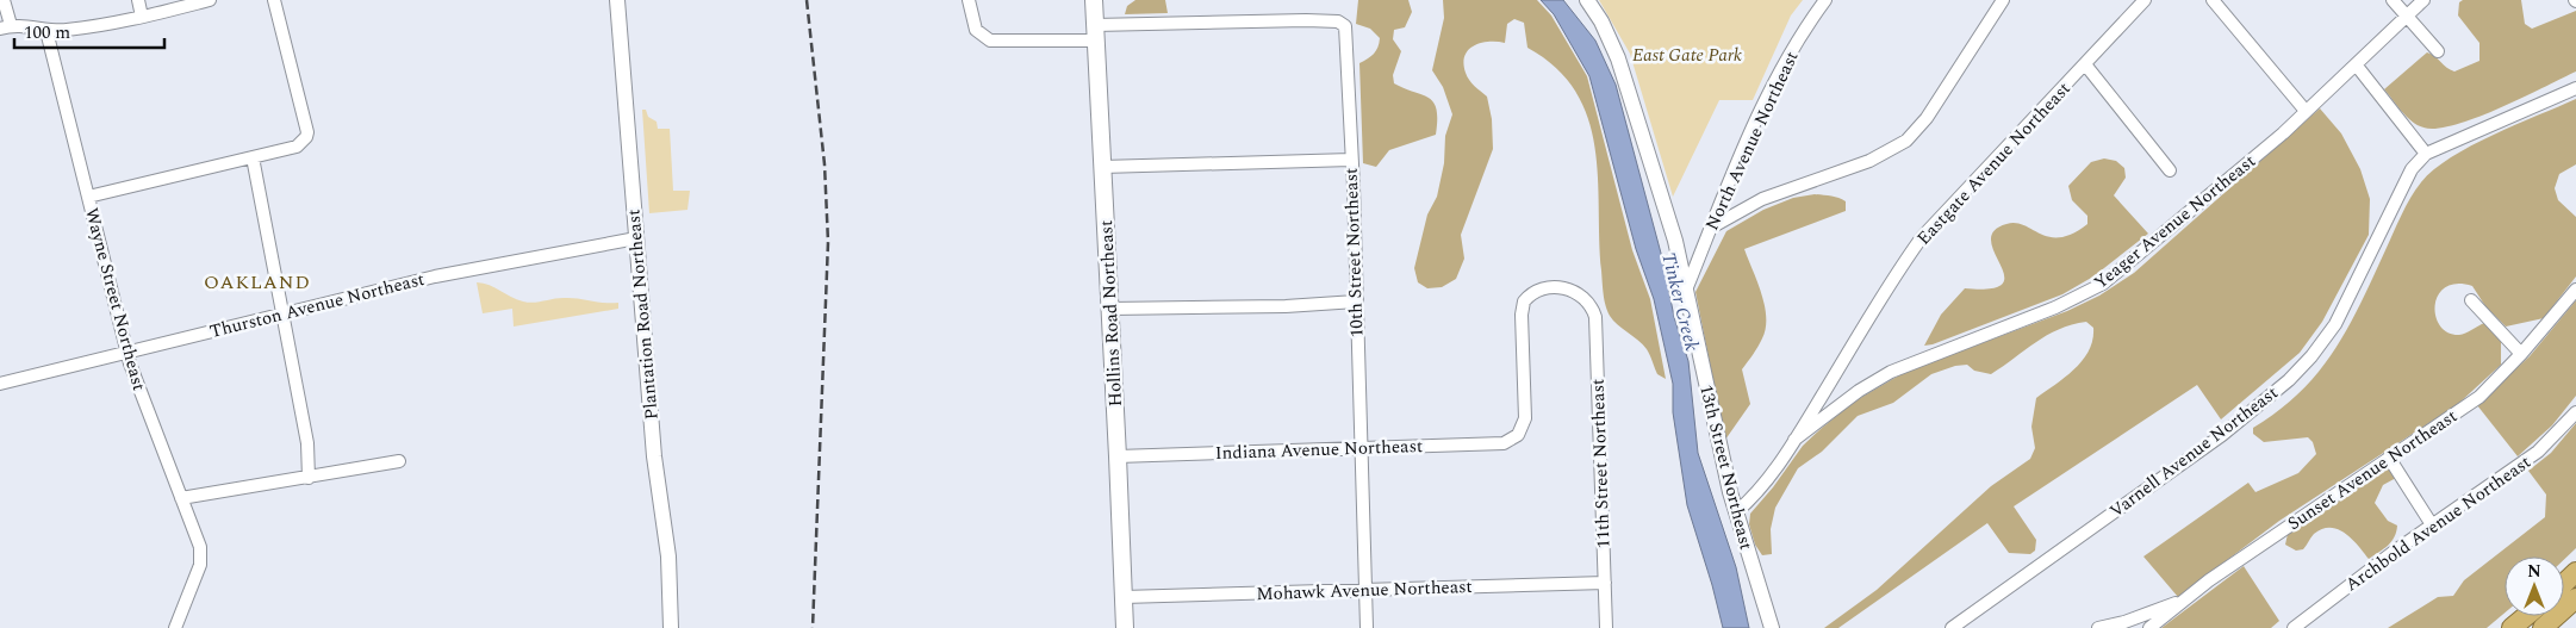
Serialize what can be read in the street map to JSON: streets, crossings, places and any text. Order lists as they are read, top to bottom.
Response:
{
  "streets": {
    "main road": ["Hollins Road Northeast"],
    "street": [
      "North Avenue Northeast",
      "Eastgate Avenue Northeast",
      "Yeager Avenue Northeast",
      "10th Street Northeast",
      "Wayne Street Northeast",
      "Thurston Avenue Northeast",
      "Plantation Road Northeast",
      "Indiana Avenue Northeast",
      "Varnell Avenue Northeast",
      "11th Street Northeast",
      "13th Street Northeast",
      "Sunset Avenue Northeast",
      "Archbold Avenue Northeast",
      "Mohawk Avenue Northeast"
    ]
  },
  "crossings": [
    ["North Avenue Northeast", "13th Street Northeast"],
    ["Eastgate Avenue Northeast", "Yeager Avenue Northeast"],
    ["Eastgate Avenue Northeast", "13th Street Northeast"],
    ["10th Street Northeast", "Hollins Road Northeast"],
    ["10th Street Northeast", "Indiana Avenue Northeast"],
    ["10th Street Northeast", "Mohawk Avenue Northeast"],
    ["Wayne Street Northeast", "Thurston Avenue Northeast"],
    ["Thurston Avenue Northeast", "Plantation Road Northeast"],
    ["Hollins Road Northeast", "Indiana Avenue Northeast"],
    ["Hollins Road Northeast", "Mohawk Avenue Northeast"],
    ["Indiana Avenue Northeast", "11th Street Northeast"],
    ["11th Street Northeast", "Mohawk Avenue Northeast"]
  ],
  "districts": ["OAKLAND"],
  "water": ["Tinker Creek"],
  "parks": ["East Gate Park"],
  "scale_bar": "100 m",
  "north": "top"
}
